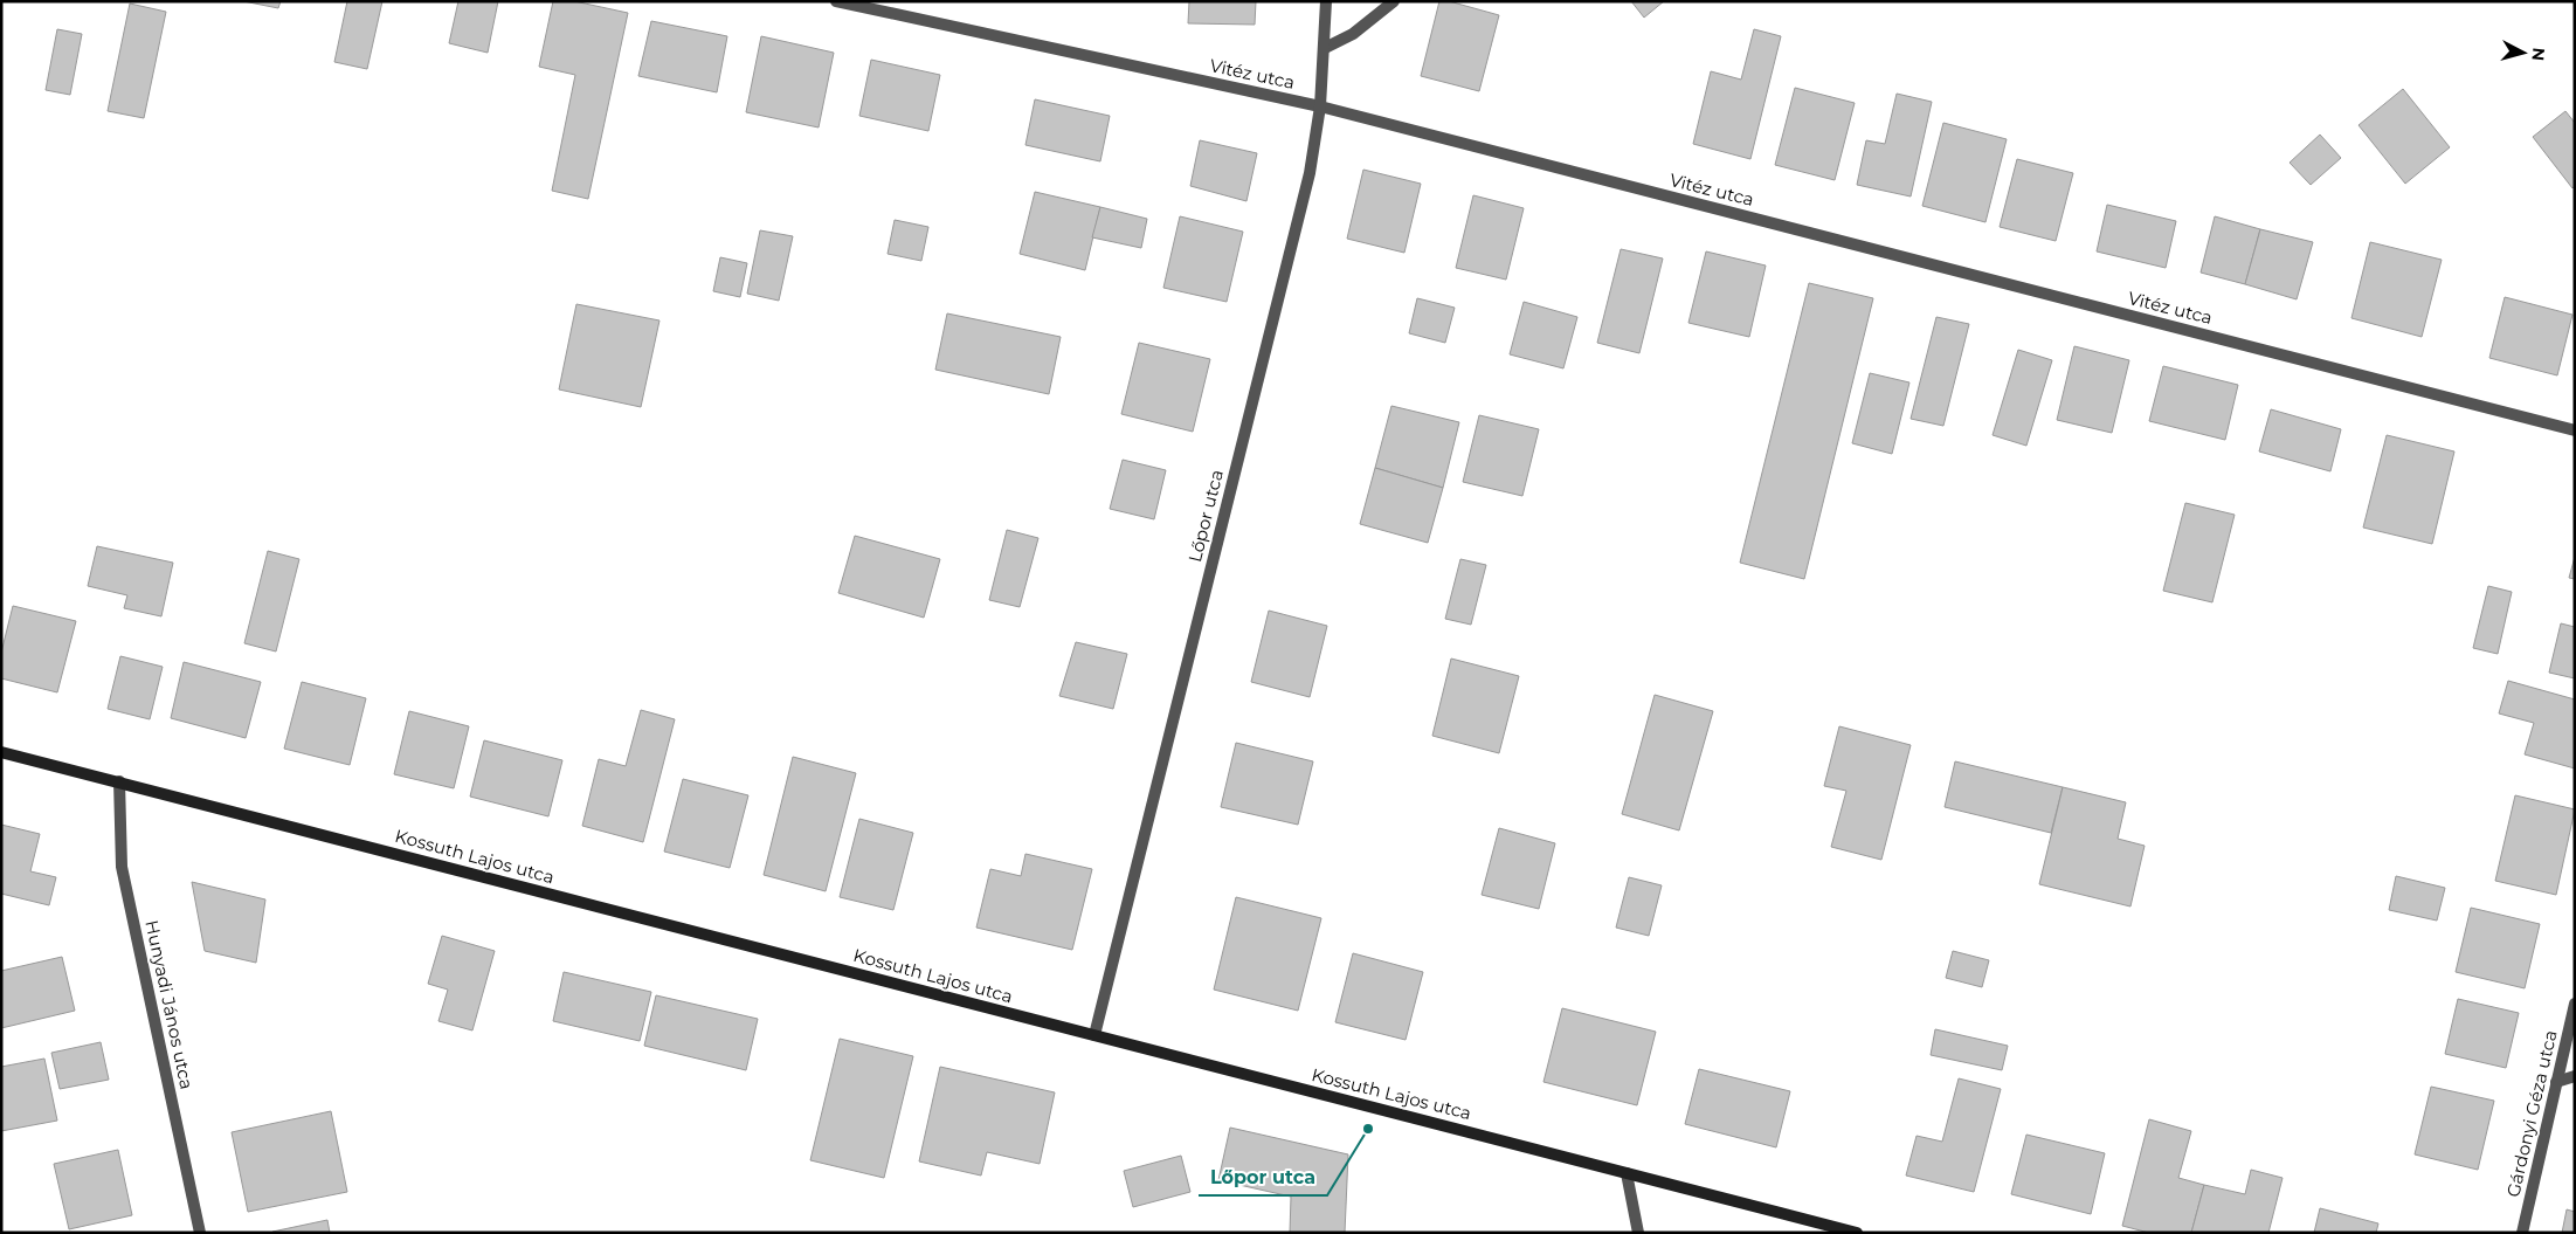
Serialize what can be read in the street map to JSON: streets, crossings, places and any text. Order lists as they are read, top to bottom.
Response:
{
  "streets": {
    "main road": ["Kossuth Lajos utca"],
    "street": [
      "Vitéz utca",
      "Lőpor utca",
      "Hunyadi János utca",
      "Gárdonyi Géza utca"
    ]
  },
  "crossings": [
    ["Vitéz utca", "Lőpor utca"],
    ["Lőpor utca", "Kossuth Lajos utca"],
    ["Kossuth Lajos utca", "Hunyadi János utca"]
  ],
  "places": ["Lőpor utca"],
  "north": "right"
}
